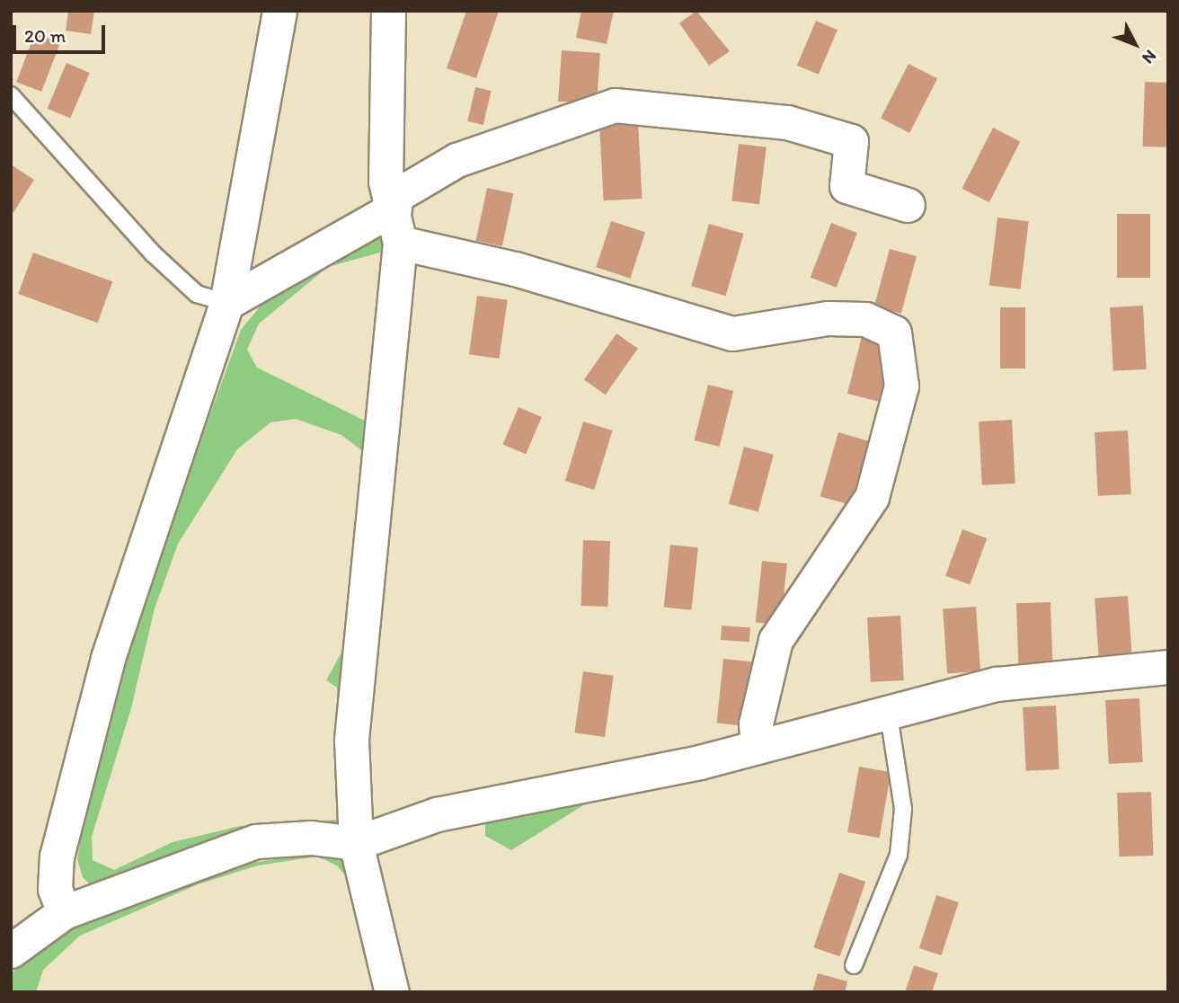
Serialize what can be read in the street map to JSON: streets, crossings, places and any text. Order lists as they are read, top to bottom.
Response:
{
  "scale_bar": "20 m",
  "north": "bottom right"
}
